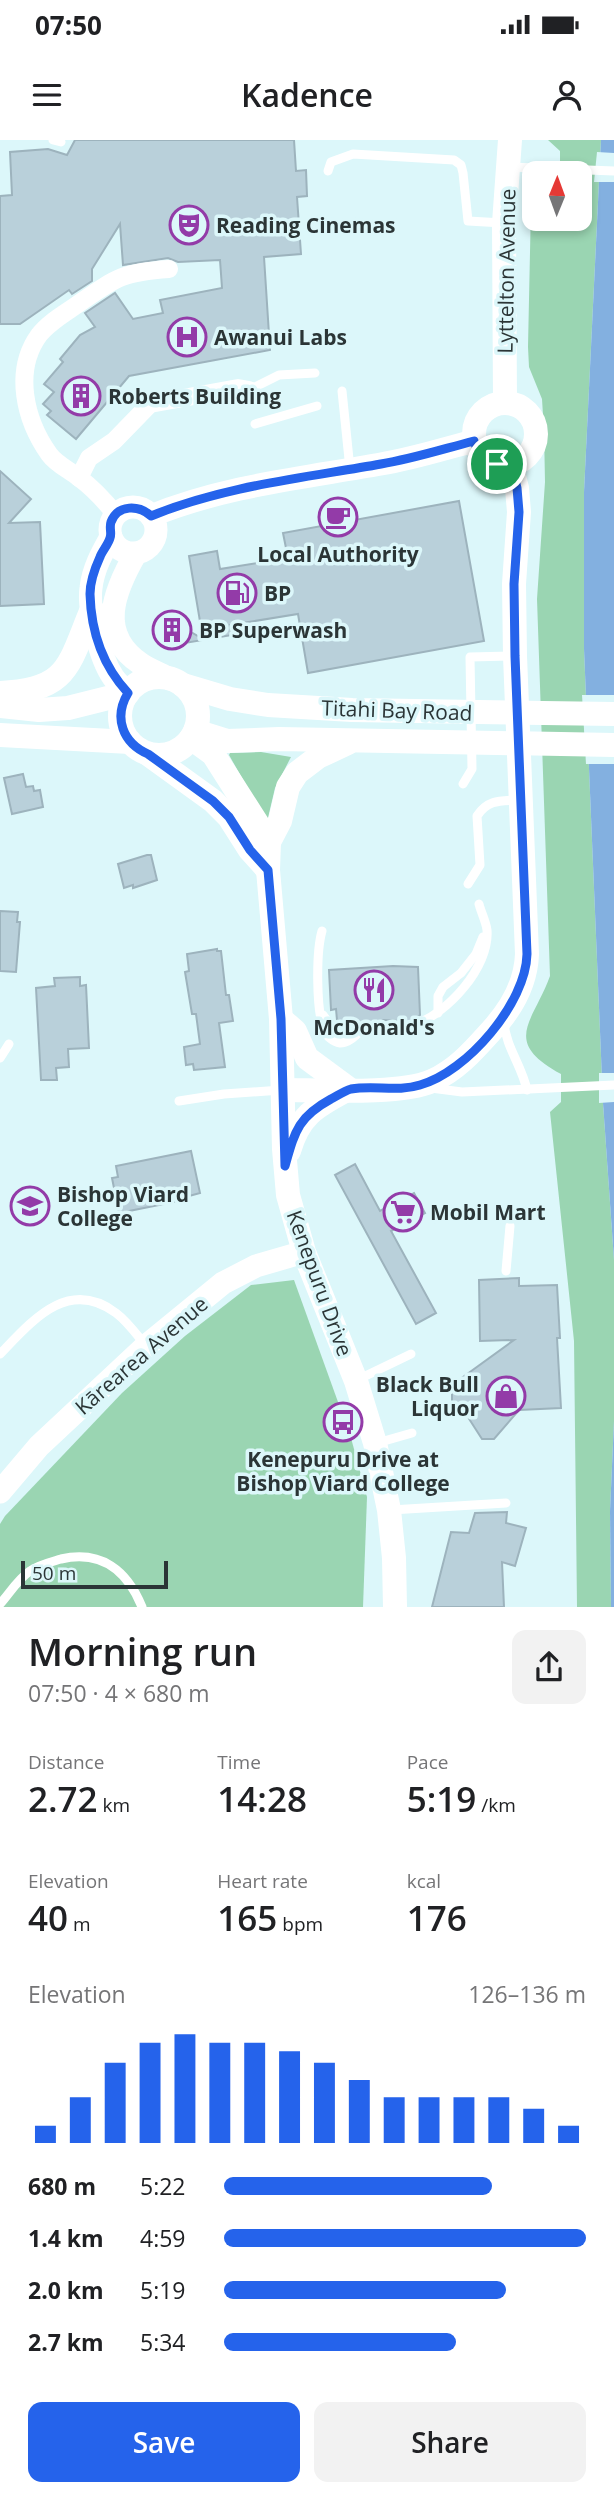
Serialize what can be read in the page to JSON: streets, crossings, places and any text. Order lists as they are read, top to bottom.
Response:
{
  "streets": {
    "main road": ["Lyttelton Avenue", "Titahi Bay Road", "Kenepuru Drive"],
    "street": ["Kārearea Avenue"]
  },
  "crossings": [
    ["Kenepuru Drive", "Kārearea Avenue"]
  ],
  "places": {
    "theatre": ["Reading Cinemas"],
    "hospital": ["Awanui Labs"],
    "building": ["Roberts Building", "BP Superwash"],
    "cafe": ["Local Authority"],
    "fuel station": ["BP"],
    "restaurant": ["McDonald's"],
    "school or university": ["Bishop Viard College"],
    "supermarket": ["Mobil Mart"],
    "shop": ["Black Bull Liquor"],
    "bus stop": ["Kenepuru Drive at Bishop Viard College"]
  },
  "scale_bar": "50 m",
  "north": "top",
  "page": {
    "status": "07:50",
    "header": "Kadence",
    "scale": "50 m",
    "heading": ["Morning run", "07:50 · 4 × 680 m"],
    "stats": [
      ["Distance", "2.72 km"],
      ["Time", "14:28"],
      ["Pace", "5:19 /km"],
      ["Elevation", "40 m"],
      ["Heart rate", "165 bpm"],
      ["kcal", "176"]
    ],
    "chart": ["Elevation", "126–136 m"],
    "list": [
      {
        "name": "680 m",
        "note": "5:22"
      },
      {
        "name": "1.4 km",
        "note": "4:59"
      },
      {
        "name": "2.0 km",
        "note": "5:19"
      },
      {
        "name": "2.7 km",
        "note": "5:34"
      }
    ],
    "buttons": ["Save", "Share"]
  }
}
